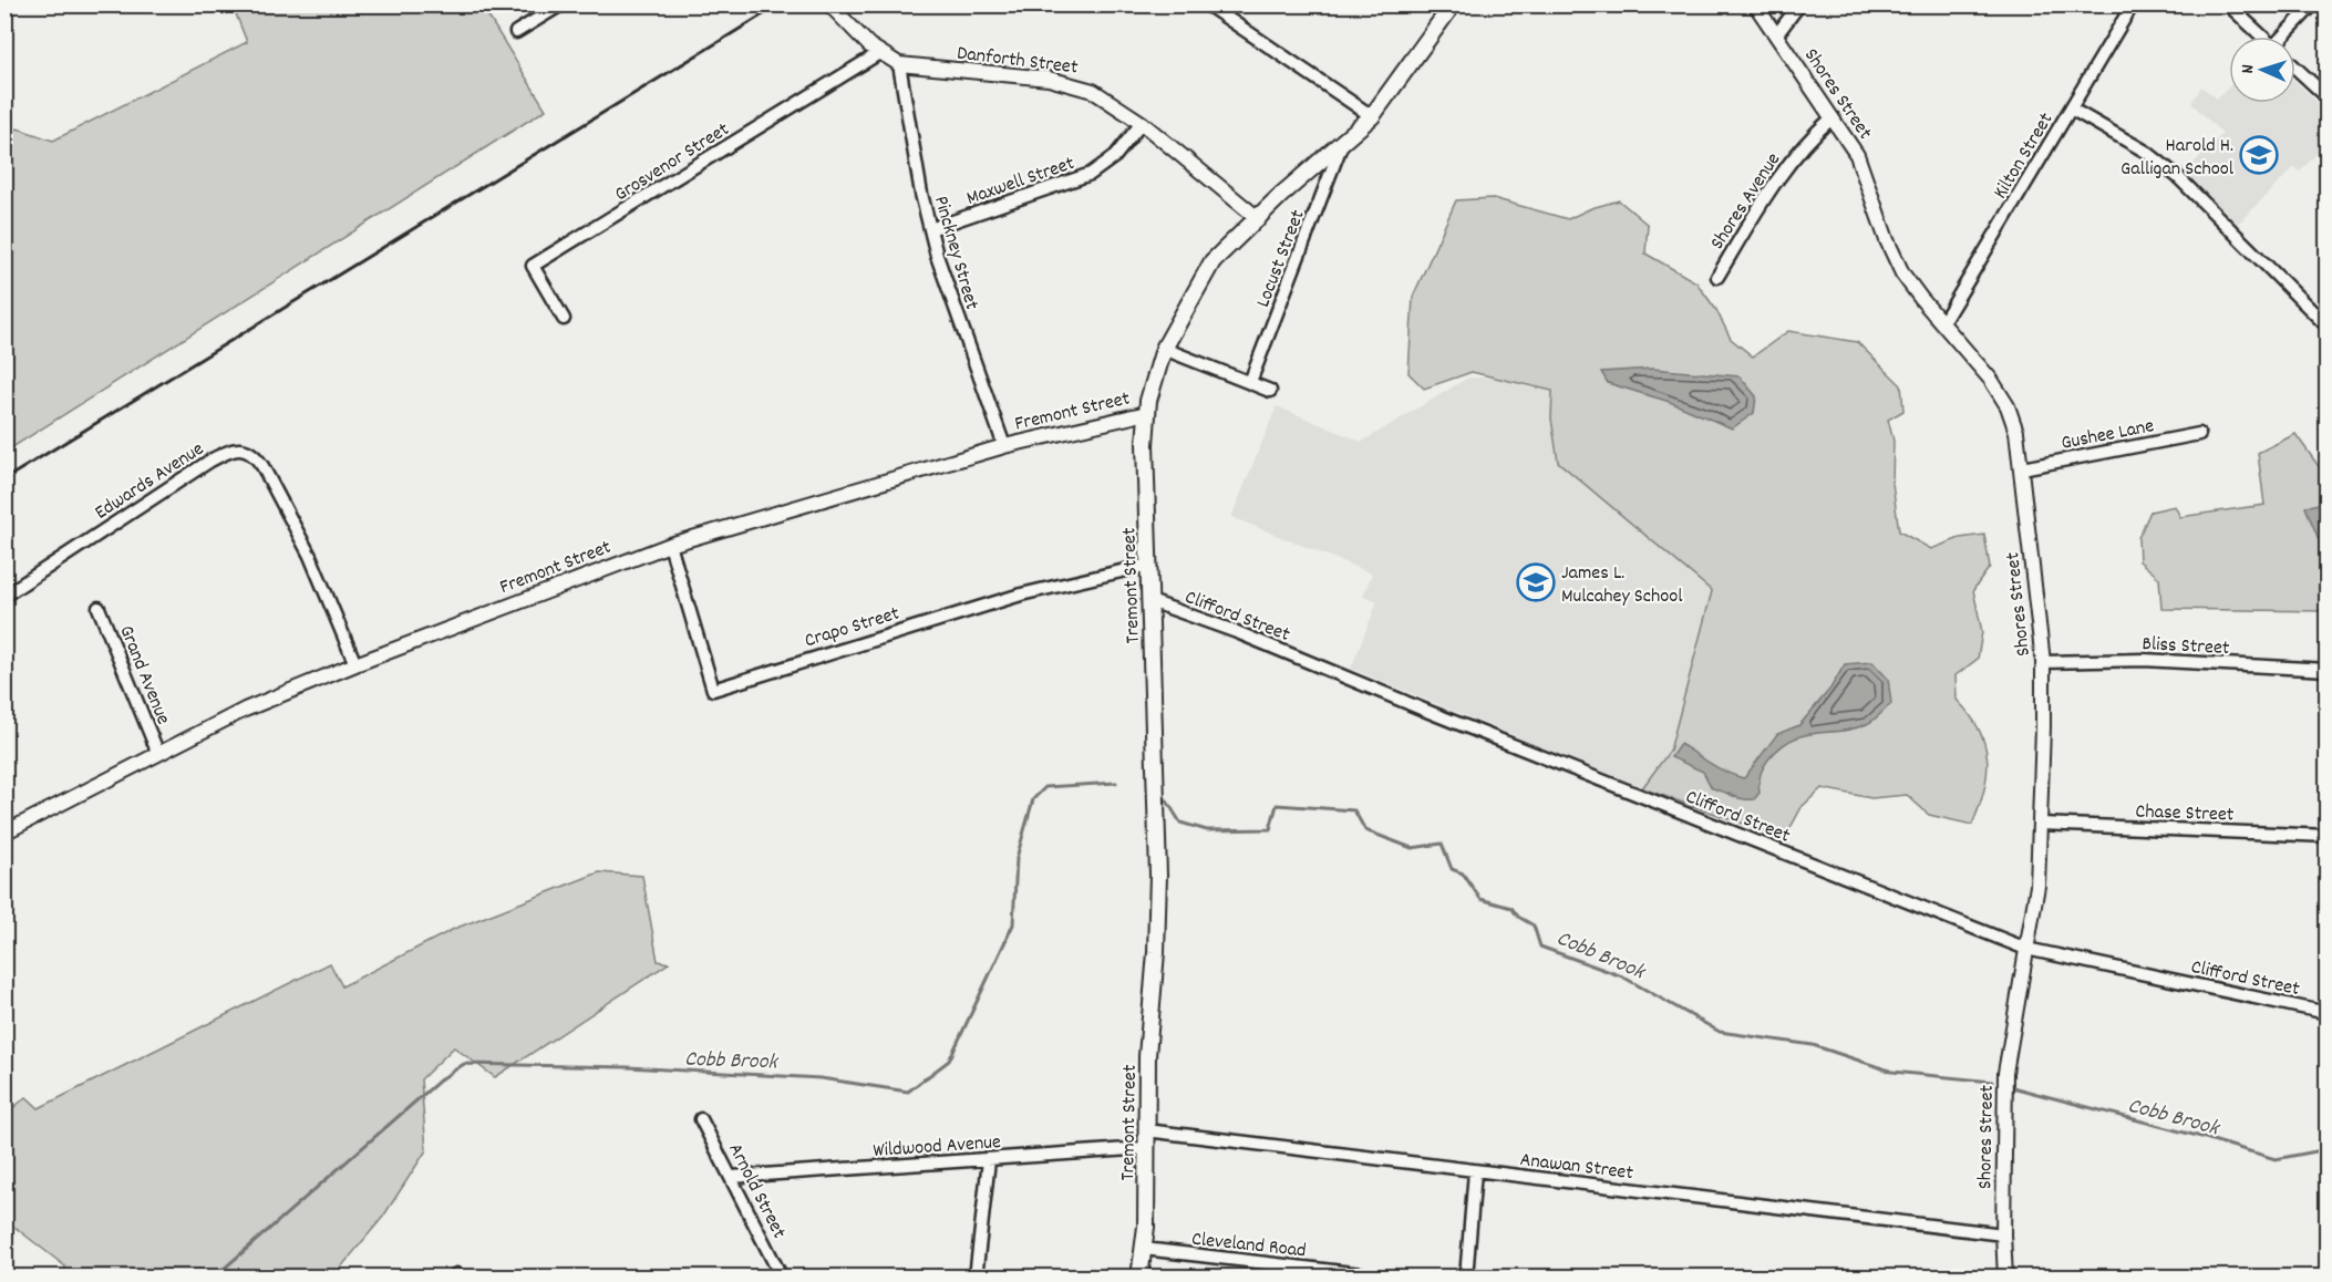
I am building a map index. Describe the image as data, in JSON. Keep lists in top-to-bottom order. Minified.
{"streets":{"main road":["Tremont Street"],"street":["Danforth Street","Shores Street","Kilton Street","Grosvenor Street","Maxwell Street","Shores Avenue","Pinckney Street","Locust Street","Fremont Street","Gushee Lane","Edwards Avenue","Clifford Street","Crapo Street","Bliss Street","Grand Avenue","Chase Street","Wildwood Avenue","Anawan Street","Arnold Street","Cleveland Road"]},"crossings":[["Danforth Street","Grosvenor Street"],["Danforth Street","Maxwell Street"],["Danforth Street","Pinckney Street"],["Danforth Street","Tremont Street"],["Shores Street","Kilton Street"],["Shores Street","Shores Avenue"],["Shores Street","Gushee Lane"],["Shores Street","Clifford Street"],["Shores Street","Bliss Street"],["Shores Street","Chase Street"],["Shores Street","Anawan Street"],["Maxwell Street","Pinckney Street"],["Pinckney Street","Fremont Street"],["Locust Street","Tremont Street"],["Fremont Street","Edwards Avenue"],["Fremont Street","Tremont Street"],["Fremont Street","Crapo Street"],["Fremont Street","Grand Avenue"],["Tremont Street","Clifford Street"],["Tremont Street","Crapo Street"],["Tremont Street","Wildwood Avenue"],["Tremont Street","Anawan Street"],["Tremont Street","Cleveland Road"],["Wildwood Avenue","Arnold Street"]],"water":["Cobb Brook"],"places":{"school or university":["Harold H. Galligan School","James L. Mulcahey School"]},"north":"left"}
